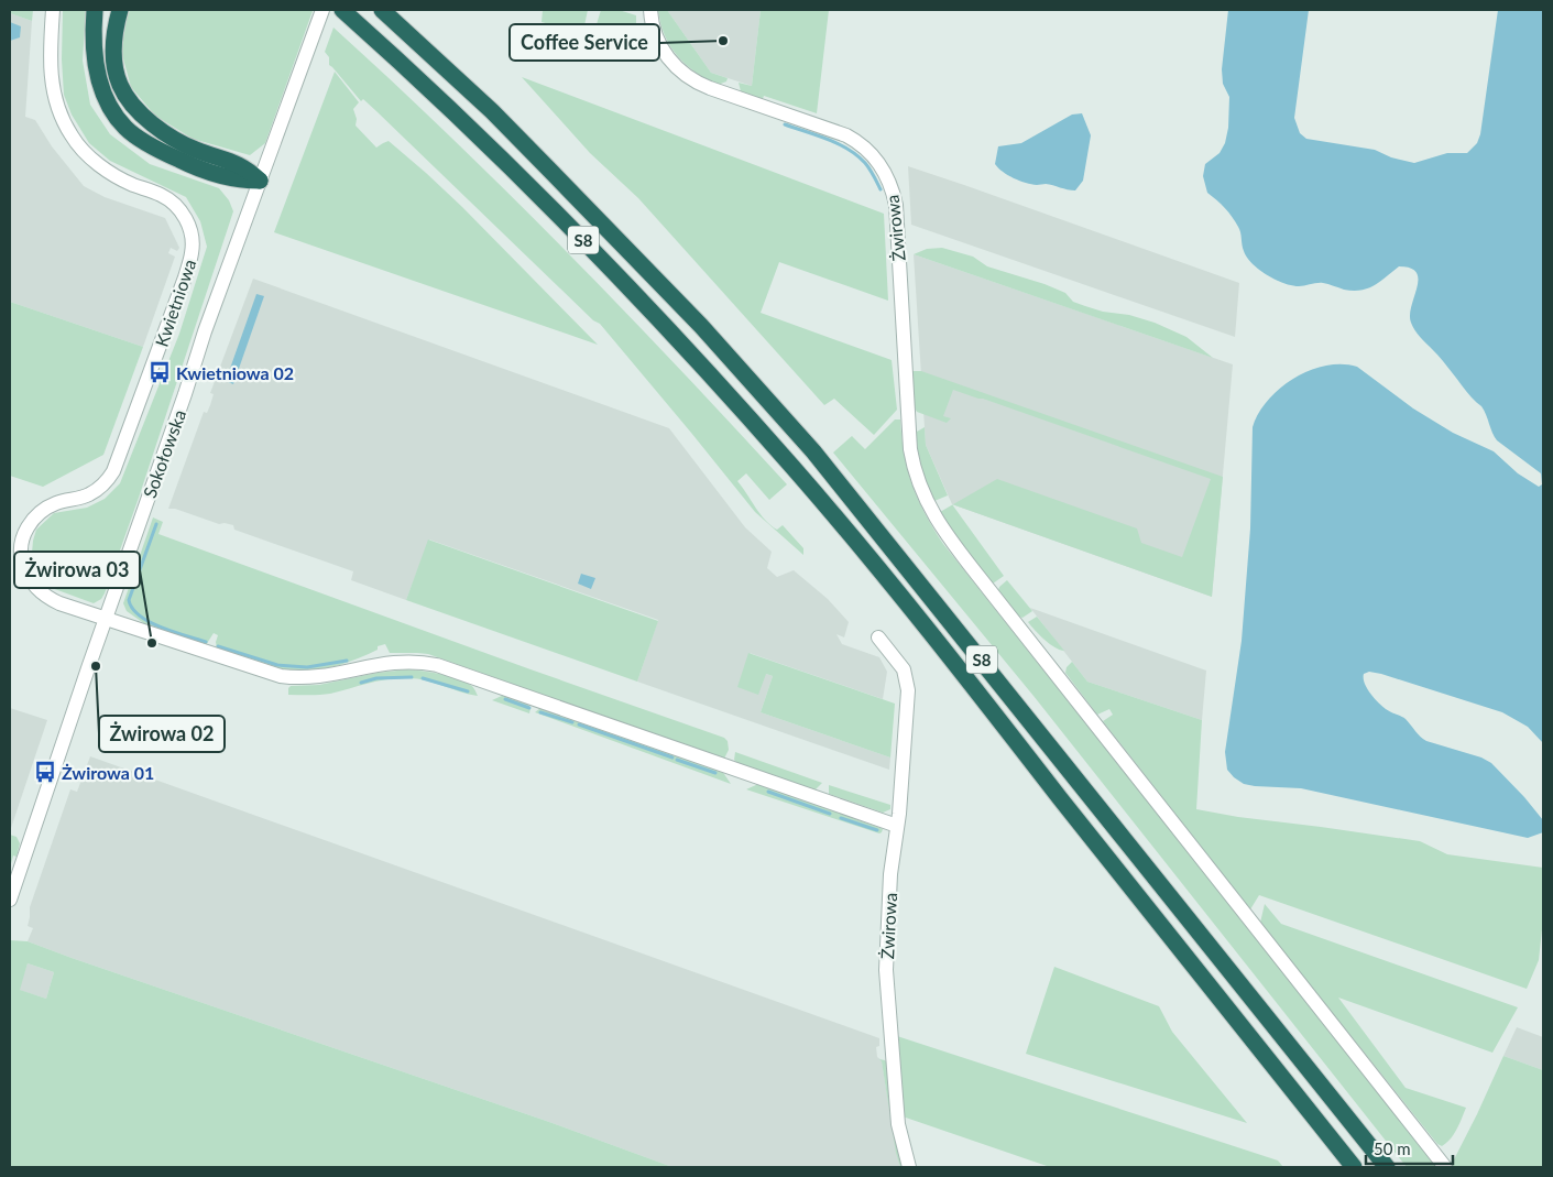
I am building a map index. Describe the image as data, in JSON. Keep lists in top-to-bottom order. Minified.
{"streets":{"highway":["S8"],"street":["Żwirowa","Kwietniowa","Sokołowska"]},"crossings":[["Żwirowa","Kwietniowa"],["Kwietniowa","Sokołowska"]],"places":{"other":["Coffee Service","Żwirowa 03","Żwirowa 02"],"bus stop":["Kwietniowa 02","Żwirowa 01"]},"scale_bar":"50 m"}
